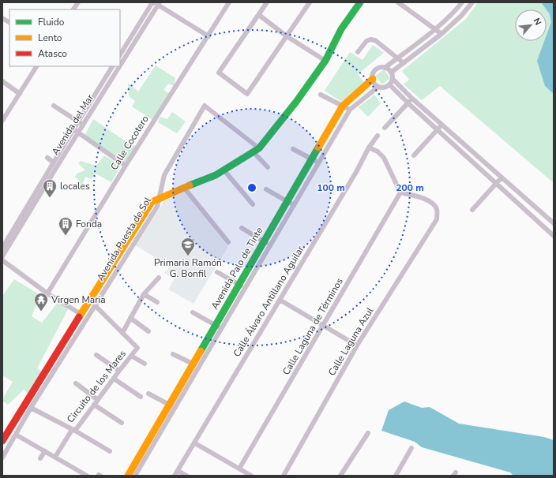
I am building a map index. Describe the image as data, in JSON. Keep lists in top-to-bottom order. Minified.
{"streets":{"street":["Avenida del Mar","Calle Cocotero","Avenida Puesta de Sol","Avenida Palo de Tinte","Calle Álvaro Antillano Aguilar","Calle Laguna de Términos","Calle Laguna Azul","Circuito de los Mares"]},"crossings":[["Avenida Puesta de Sol","Circuito de los Mares"],["Calle Laguna de Términos","Calle Laguna Azul"]],"places":{"building":["locales","Fonda"],"school or university":["Primaria Ramón G. Bonfil"],"temple":["Virgen Maria"]},"legend":["Fluido","Lento","Atasco"],"north":"top right","rings":["100 m","200 m"]}
